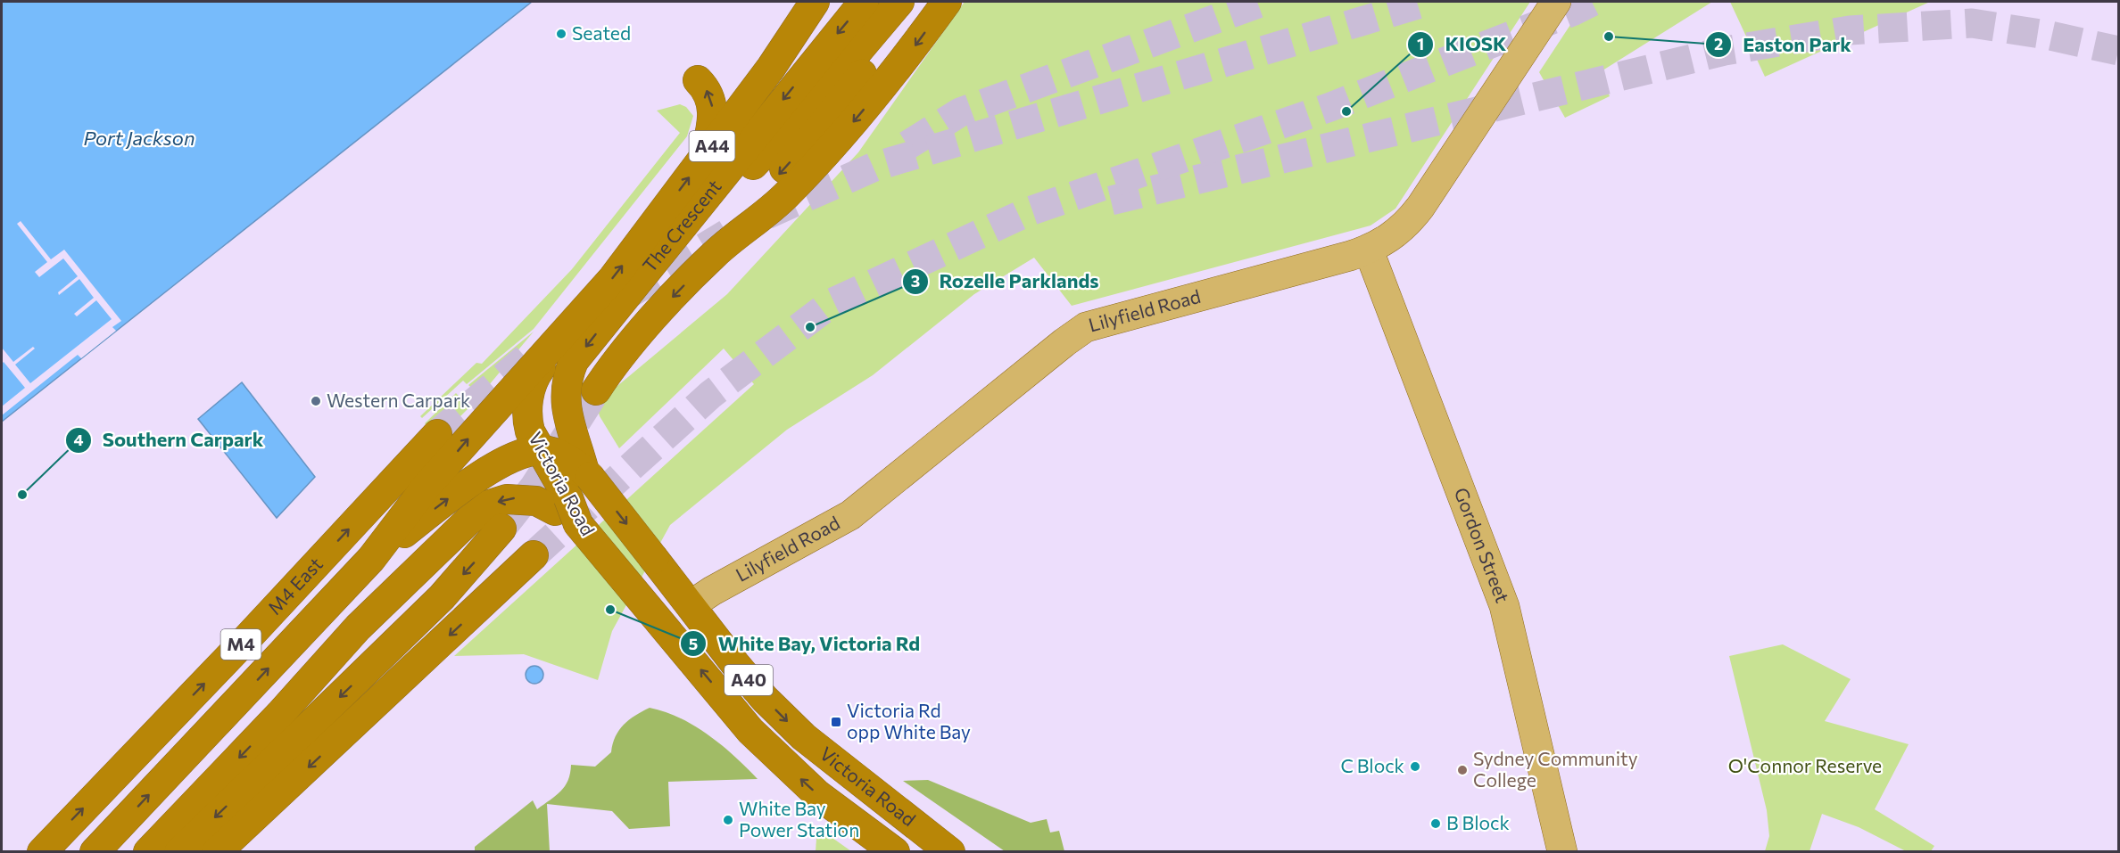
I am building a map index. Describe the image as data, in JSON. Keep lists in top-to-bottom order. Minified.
{"streets":{"highway":["A44","The Crescent","Victoria Road","M4 East","M4","A40"],"main road":["Lilyfield Road","Gordon Street"]},"crossings":[["The Crescent","Victoria Road"],["Lilyfield Road","Victoria Road"],["Lilyfield Road","Gordon Street"]],"water":["Port Jackson"],"parks":["O'Connor Reserve"],"places":{"other":["Seated","Easton Park","KIOSK","Rozelle Parklands","Western Carpark","Southern Carpark","White Bay, Victoria Rd","C Block","Sydney Community College","White Bay Power Station","B Block"],"transit":["Victoria Rd opp White Bay"]}}
